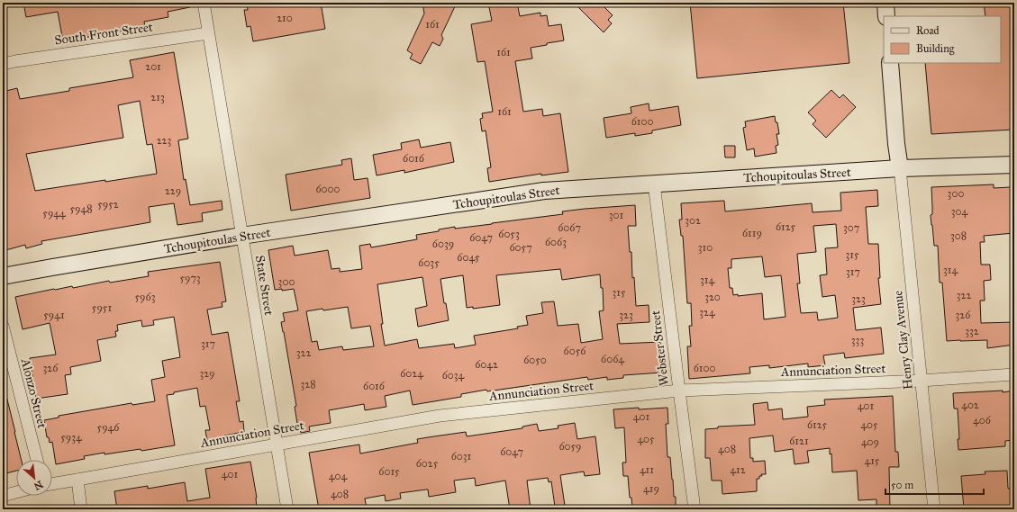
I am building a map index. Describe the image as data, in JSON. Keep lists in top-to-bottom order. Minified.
{"streets":{"street":["South Front Street","Tchoupitoulas Street","State Street","Henry Clay Avenue","Webster Street","Annunciation Street","Alonzo Street"]},"crossings":[["South Front Street","State Street"],["Tchoupitoulas Street","State Street"],["Tchoupitoulas Street","Henry Clay Avenue"],["Tchoupitoulas Street","Webster Street"],["State Street","Annunciation Street"],["Henry Clay Avenue","Annunciation Street"],["Webster Street","Annunciation Street"]],"house_numbers":["210","161","161","201","213","161","6100","223","6016","6000","229","300","5952","5948","304","5944","301","302","6125","6067","307","6119","6053","308","6047","6063","6039","6057","310","315","6045","6035","314","317","5973","314","300","315","322","5963","320","323","5951","324","5941","323","326","332","333","317","6056","322","6064","6050","6042","326","6100","329","6024","6034","328","6016","402","401","401","406","6125","405","5946","5934","405","6121","409","6059","408","6047","6031","415","6025","411","412","6015","401","404","419","408"],"legend":["Road","Building"],"scale_bar":"50 m","north":"bottom right"}
